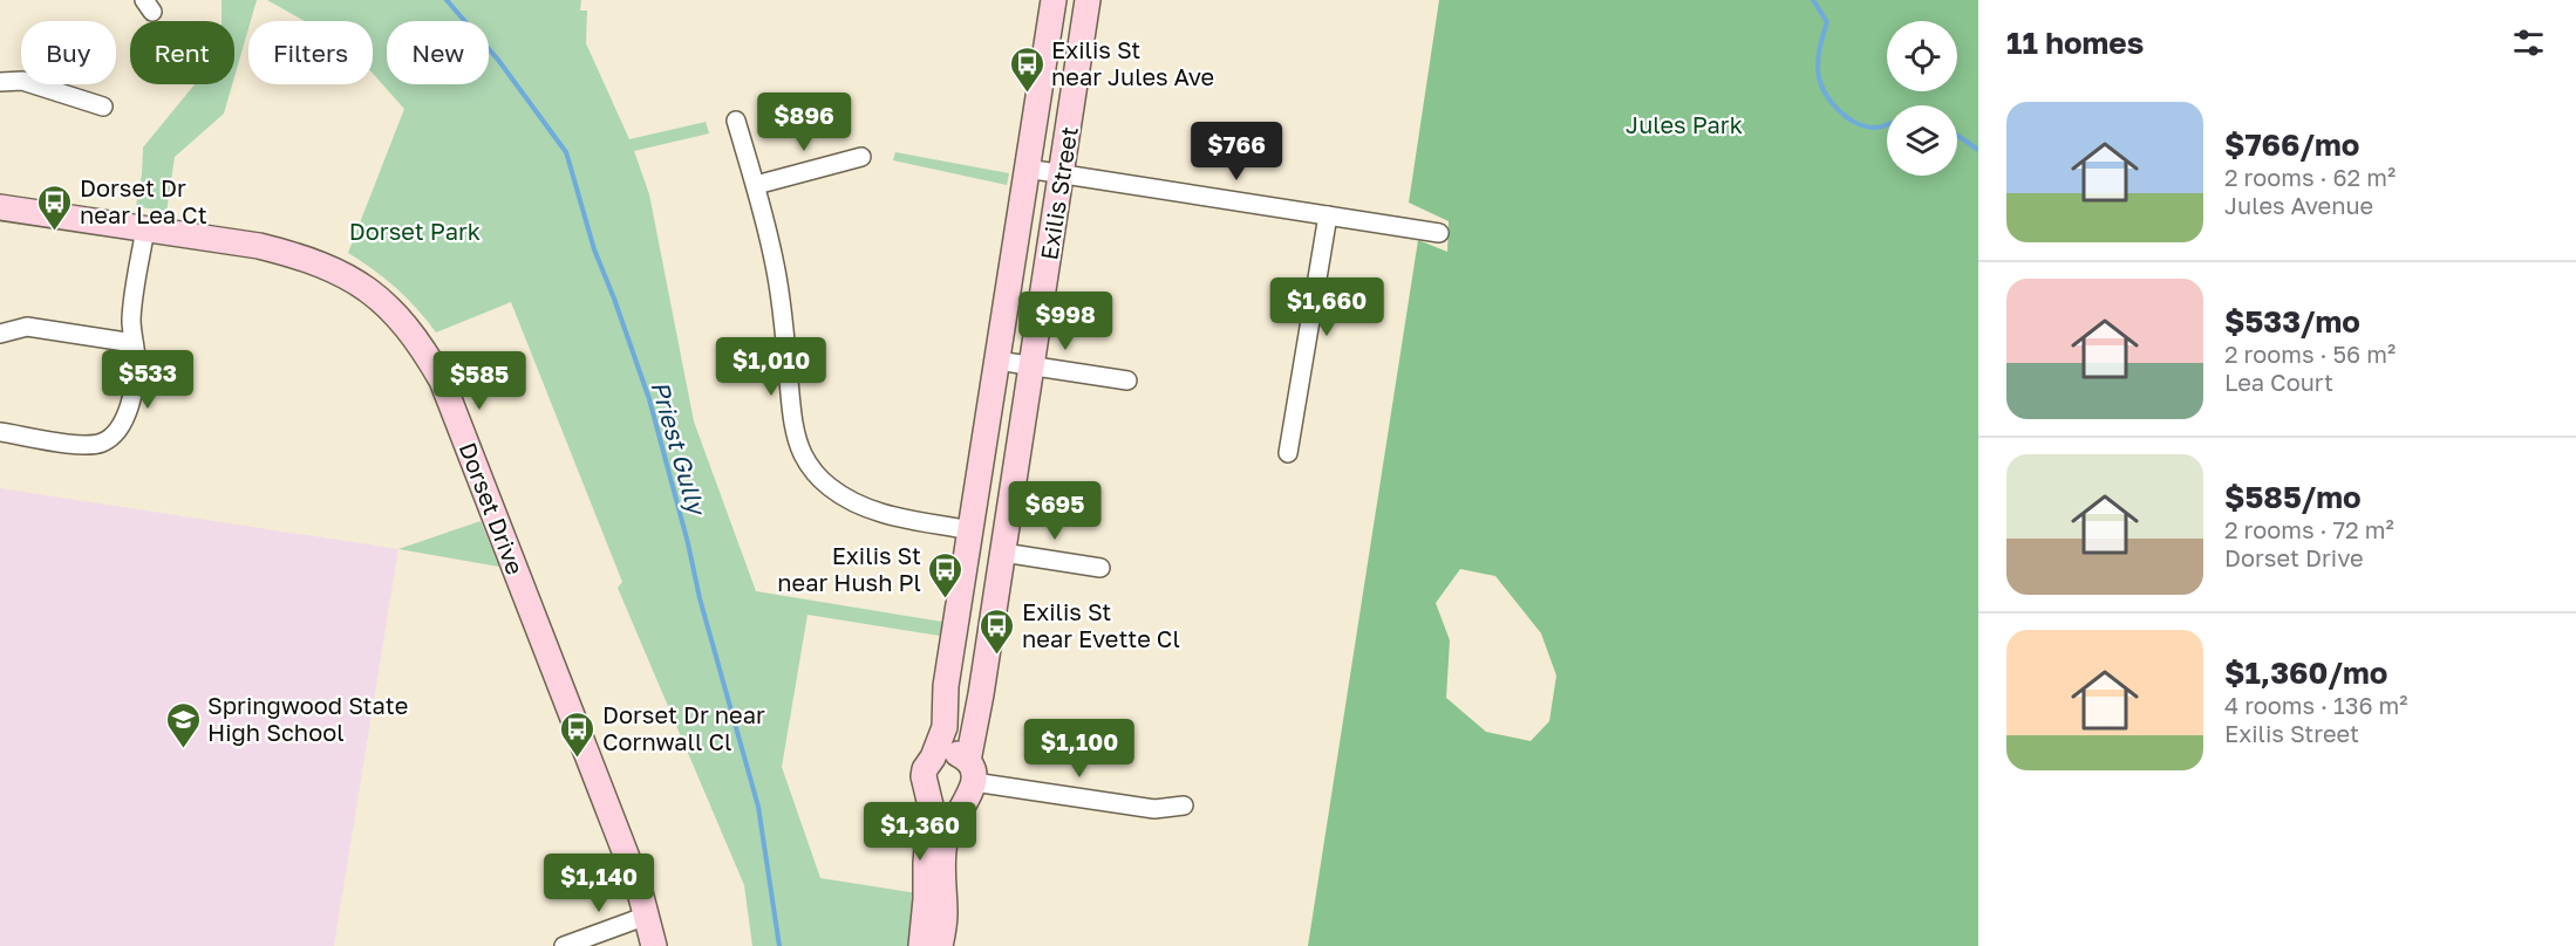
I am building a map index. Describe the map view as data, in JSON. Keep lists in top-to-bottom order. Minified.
{"streets":{"street":["Exilis Street","Dorset Drive"]},"water":["Priest Gully"],"parks":["Jules Park","Dorset Park"],"places":{"bus stop":["Exilis St near Jules Ave","Dorset Dr near Lea Ct","Exilis St near Hush Pl","Exilis St near Evette Cl","Dorset Dr near Cornwall Cl"],"school or university":["Springwood State High School"]},"page":{"heading":"11 homes","chip":["Buy","Rent","Filters","New"],"list":[{"name":"$766/mo","note":"2 rooms · 62 m² · Jules Avenue"},{"name":"$533/mo","note":"2 rooms · 56 m² · Lea Court"},{"name":"$585/mo","note":"2 rooms · 72 m² · Dorset Drive"},{"name":"$1,360/mo","note":"4 rooms · 136 m² · Exilis Street"}],"price":["$896","$766","$1,660","$998","$1,010","$533","$585","$695","$1,100","$1,360","$1,140"]}}
